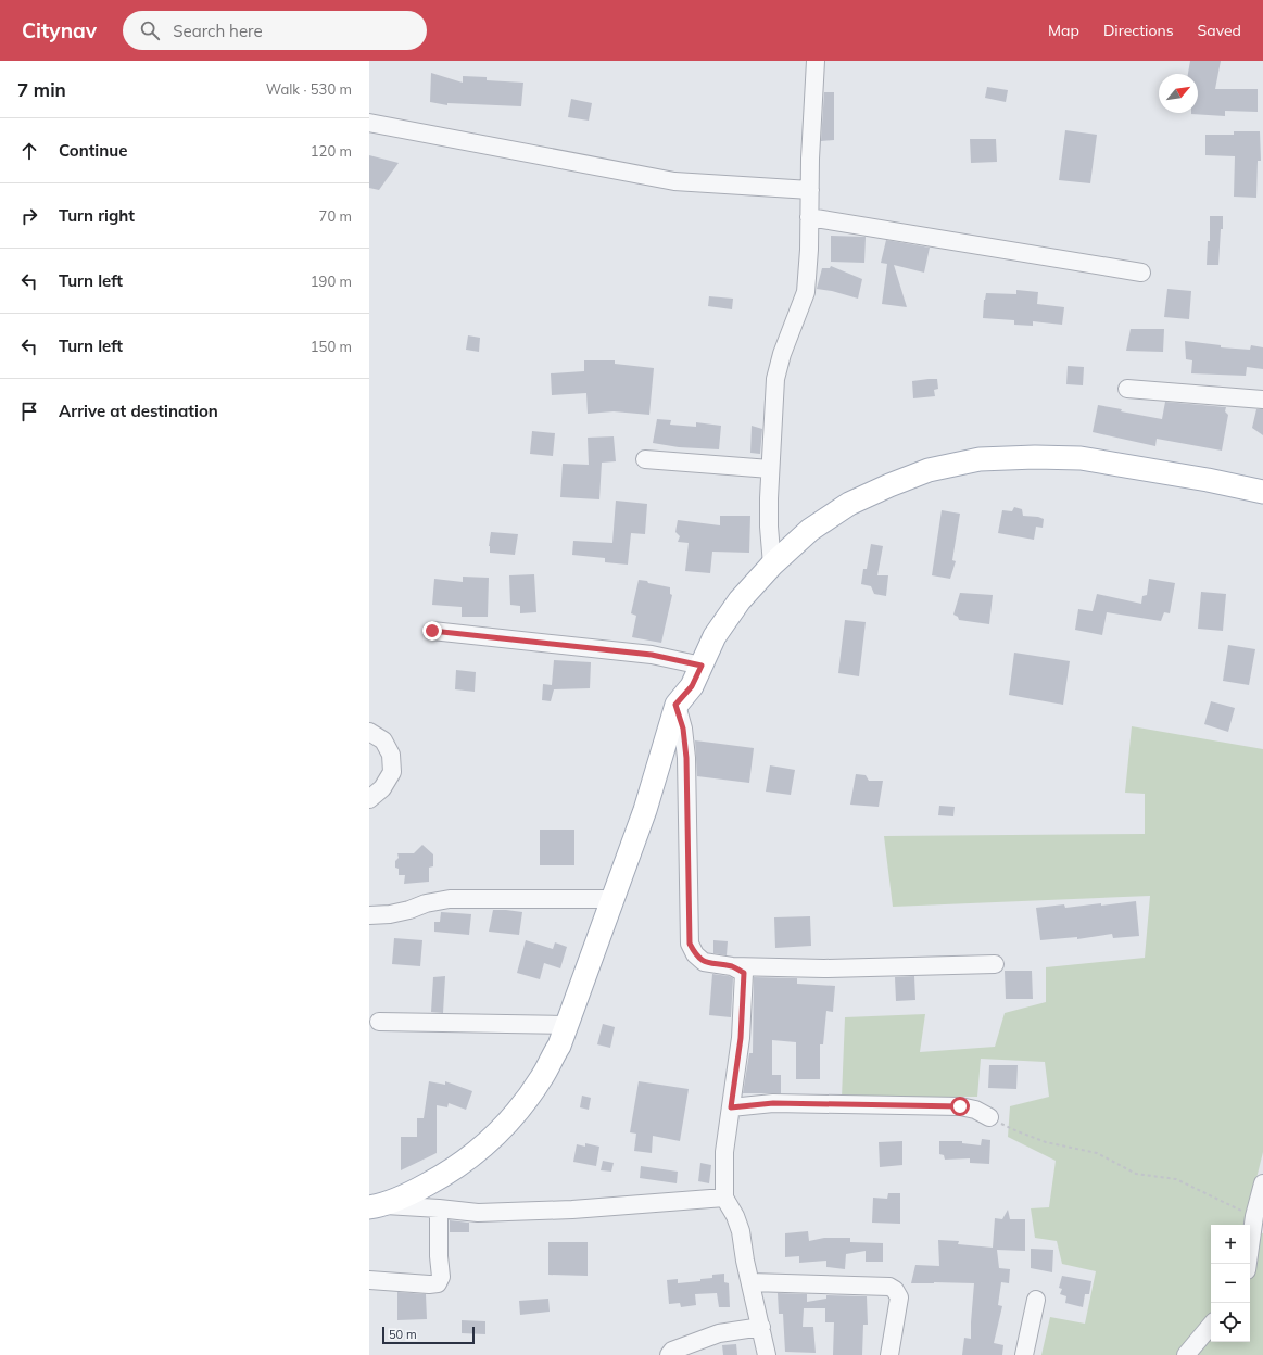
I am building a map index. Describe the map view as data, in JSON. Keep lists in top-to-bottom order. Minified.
{"scale_bar":"50 m","north":"top right","page":{"header":"Citynav","search":"Search here","nav":["Map","Directions","Saved"],"heading":["7 min","Walk · 530 m"],"list":[["Continue","120 m"],["Turn right","70 m"],["Turn left","190 m"],["Turn left","150 m"],"Arrive at destination"],"map_buttons":["+","−"],"scale":"50 m"}}
